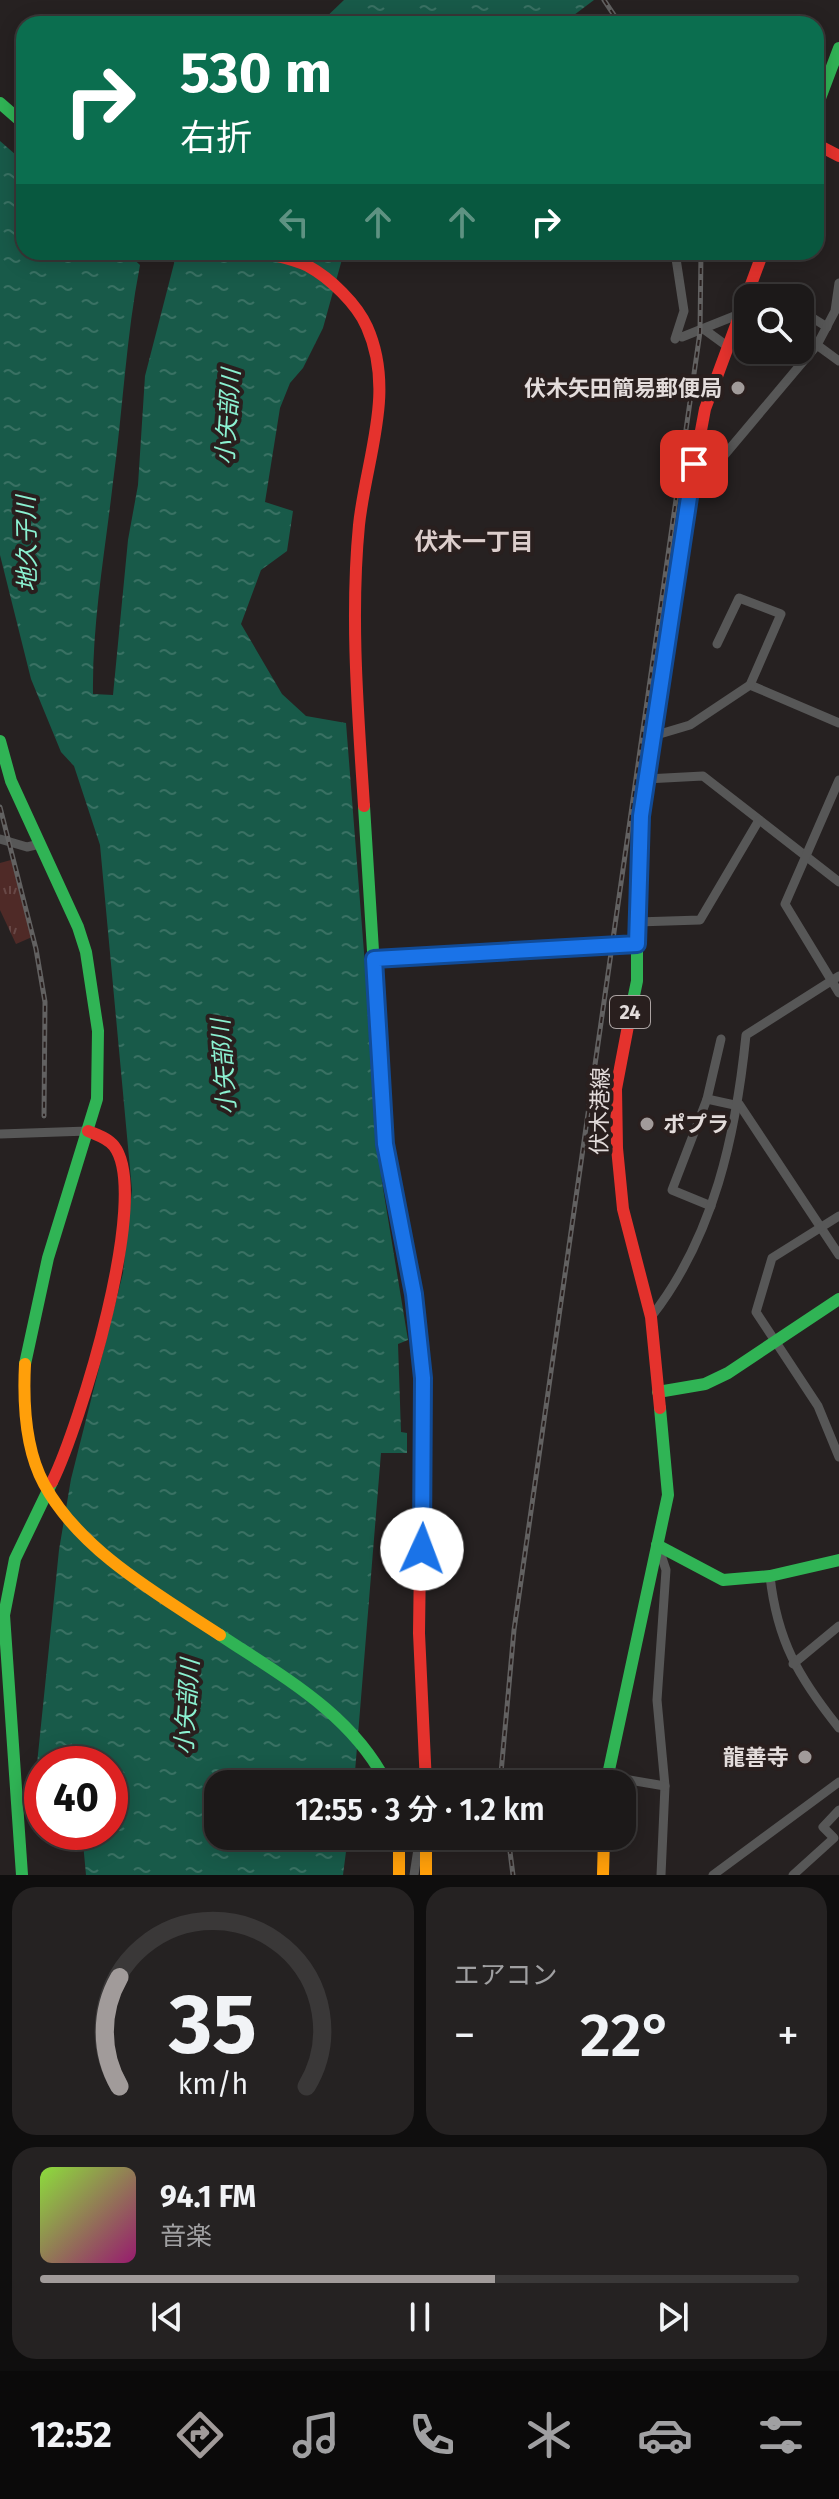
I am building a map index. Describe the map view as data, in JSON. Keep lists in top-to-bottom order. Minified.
{"streets":{"main road":["24","伏木港線"]},"districts":["伏木一丁目"],"water":["小矢部川","地久子川"],"places":["伏木矢田簡易郵便局","ポプラ","龍善寺"],"page":{"turn":["530 m","右折"],"limit":"40","trip":"12:55 · 3 分 · 1.2 km","tile":"エアコン","heat":["−","22°","+"],"song":["94.1 FM","音楽"],"tabs":"12:52","gauge":["35","km/h"]}}
